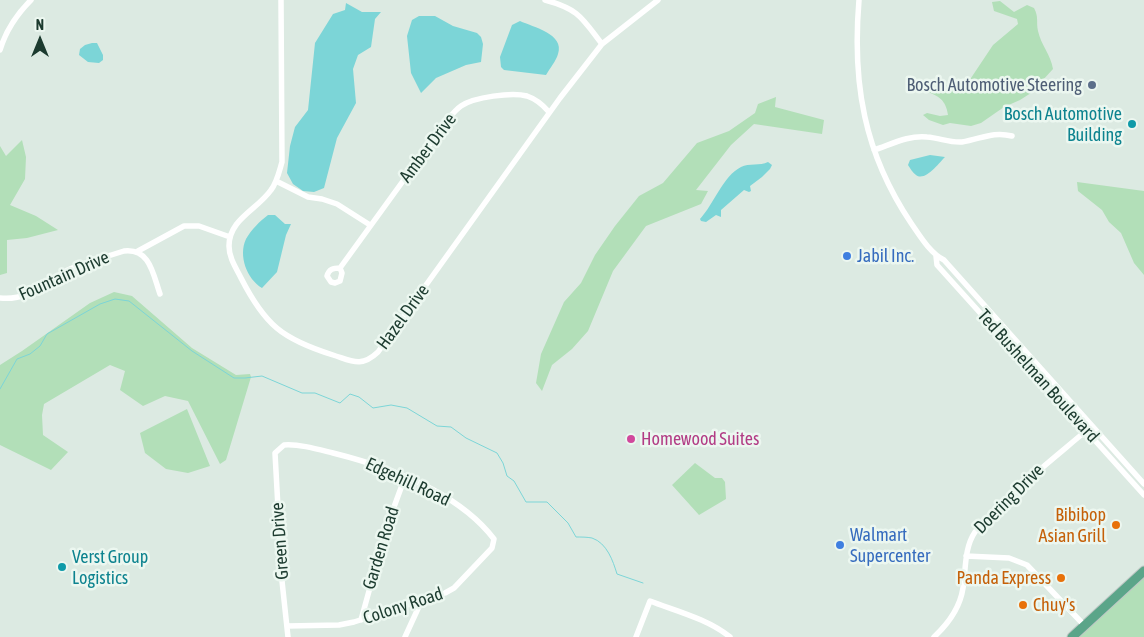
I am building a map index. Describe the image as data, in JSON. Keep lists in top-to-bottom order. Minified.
{"streets":{"street":["Amber Drive","Fountain Drive","Hazel Drive","Ted Bushelman Boulevard","Edgehill Road","Doering Drive","Green Drive","Garden Road","Colony Road"]},"crossings":[["Amber Drive","Hazel Drive"],["Ted Bushelman Boulevard","Doering Drive"],["Edgehill Road","Green Drive"],["Edgehill Road","Garden Road"],["Edgehill Road","Colony Road"],["Green Drive","Colony Road"],["Garden Road","Colony Road"]],"places":["Bosch Automotive Steering","Bosch Automotive Building","Jabil Inc.","Homewood Suites","Bibibop Asian Grill","Walmart Supercenter","Verst Group Logistics","Panda Express","Chuy's"],"north":"top"}
